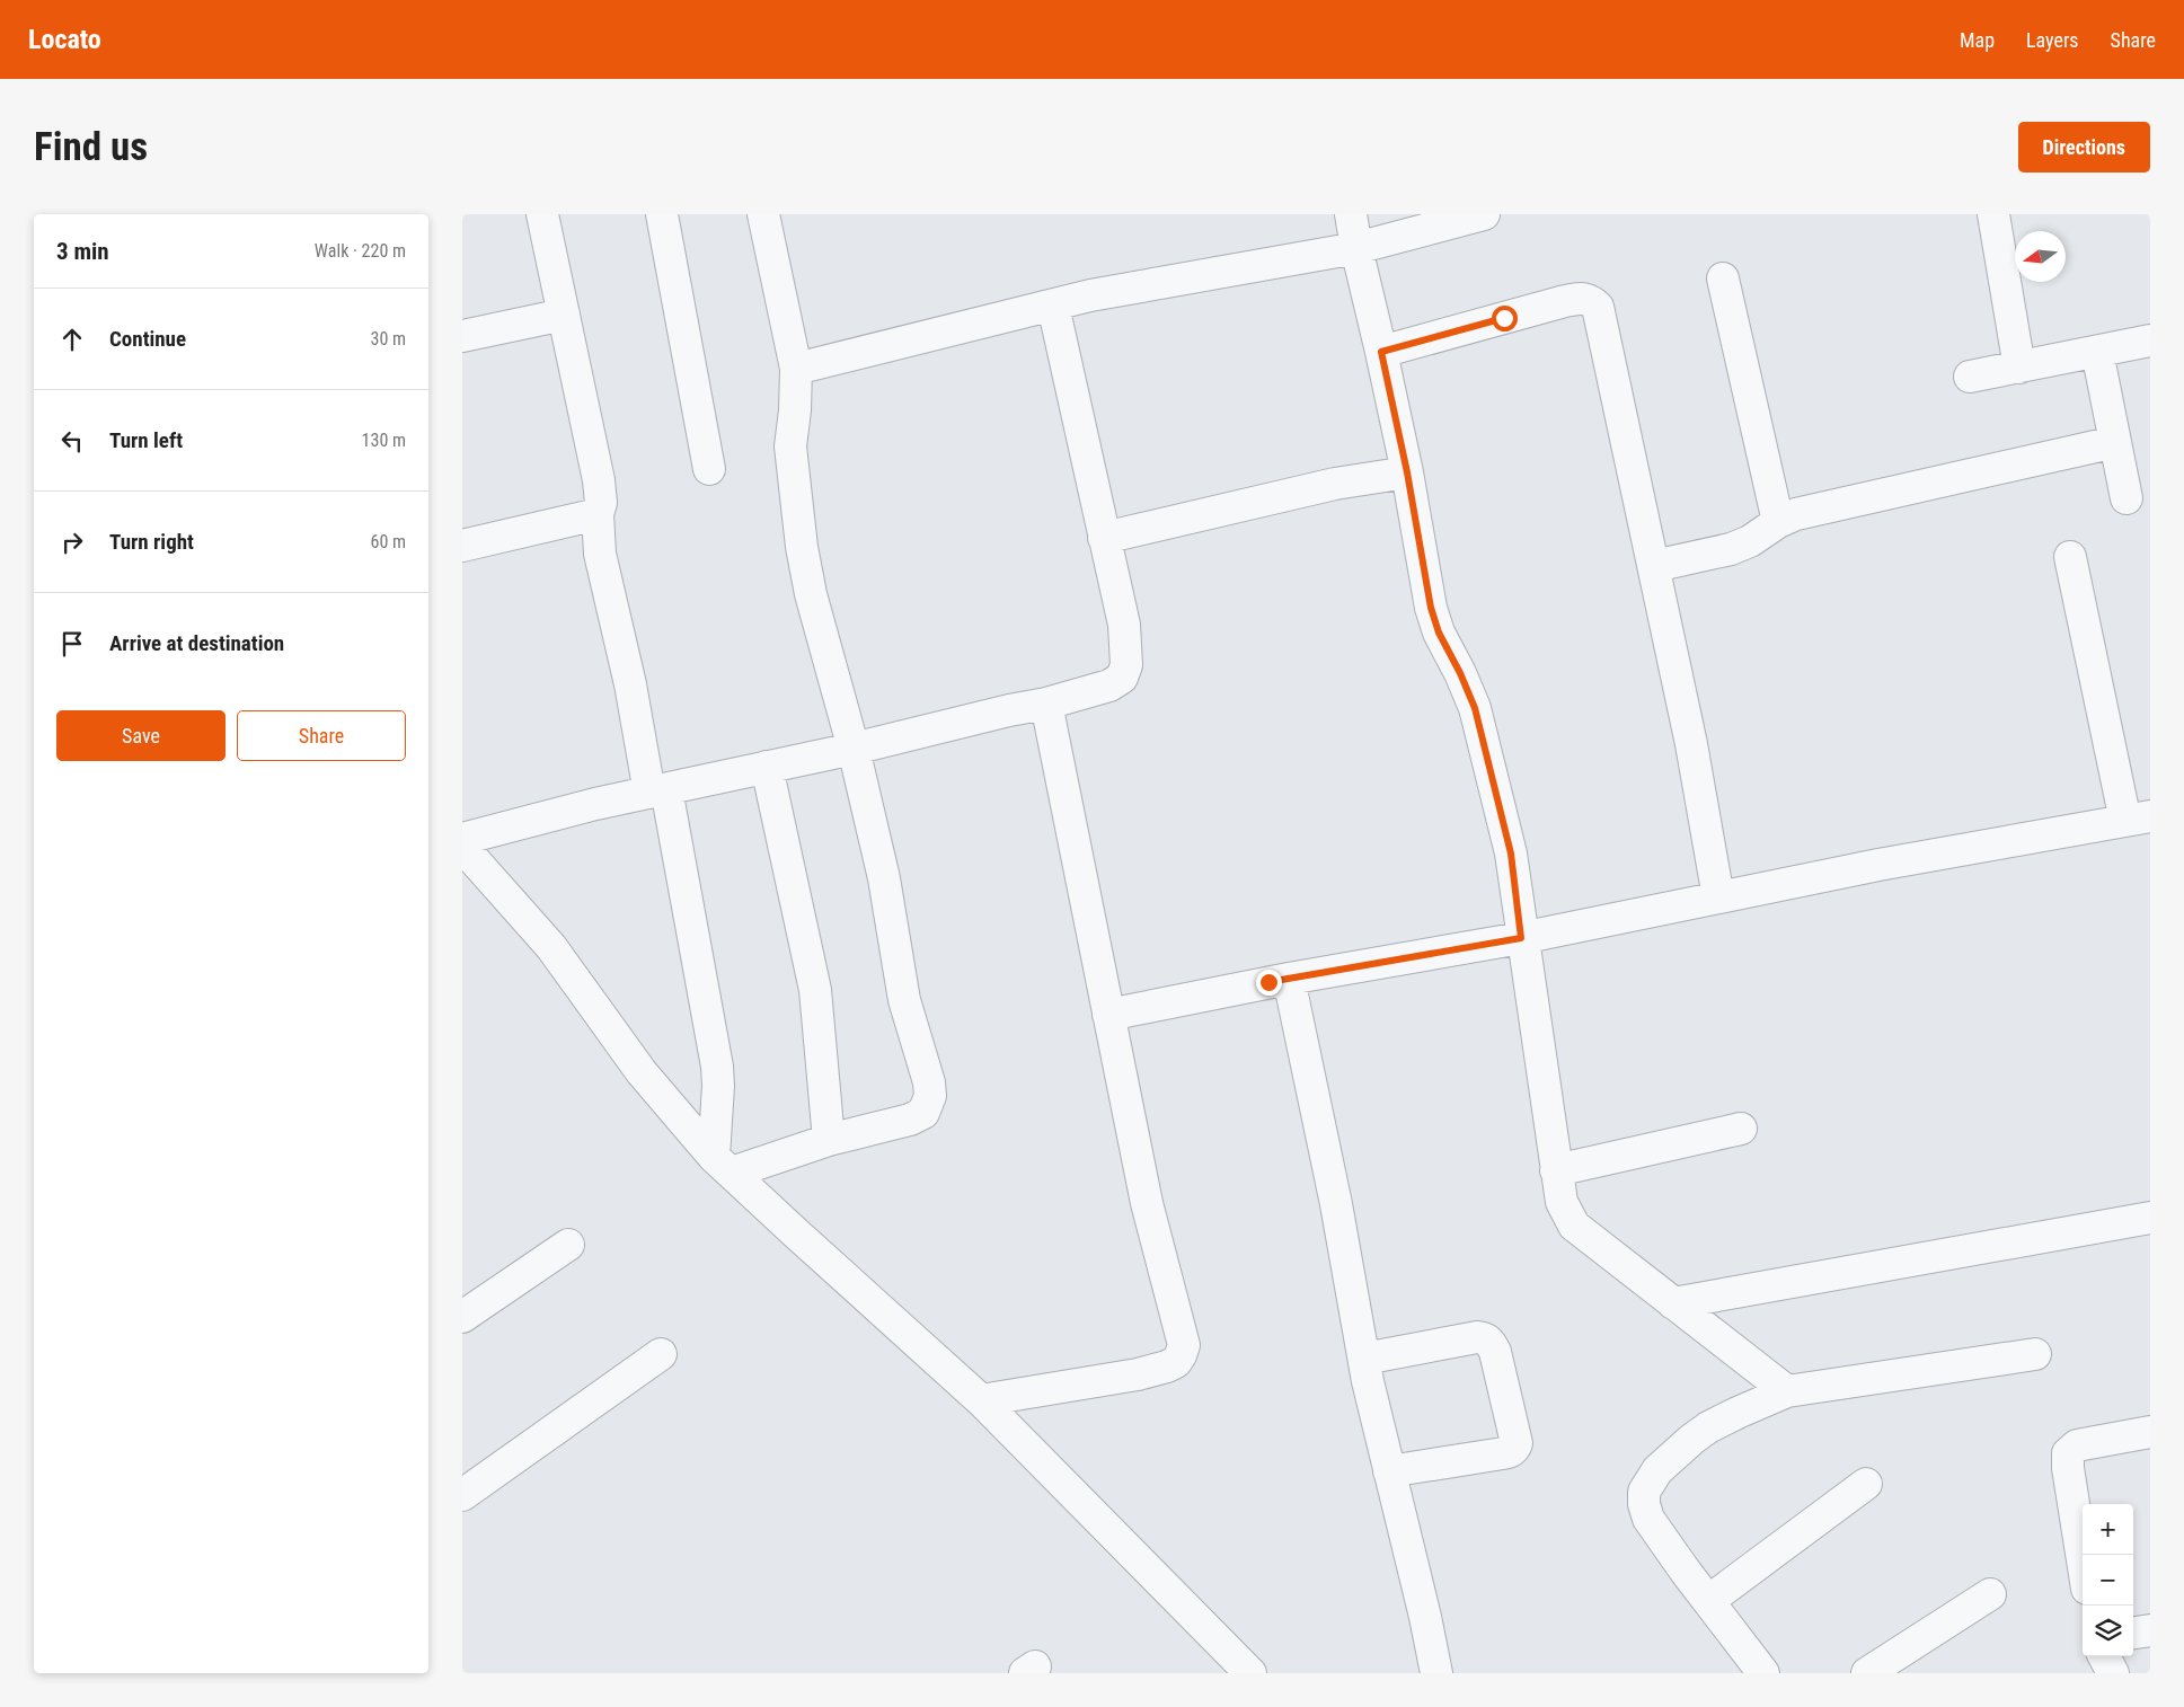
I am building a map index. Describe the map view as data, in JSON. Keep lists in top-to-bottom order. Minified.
{"north":"left","page":{"header":"Locato","nav":["Map","Layers","Share"],"buttons":["Directions",["Save","Share"]],"title":"Find us","heading":["3 min","Walk · 220 m"],"list":[["Continue","30 m"],["Turn left","130 m"],["Turn right","60 m"],"Arrive at destination"],"map_buttons":["+","−"]}}
